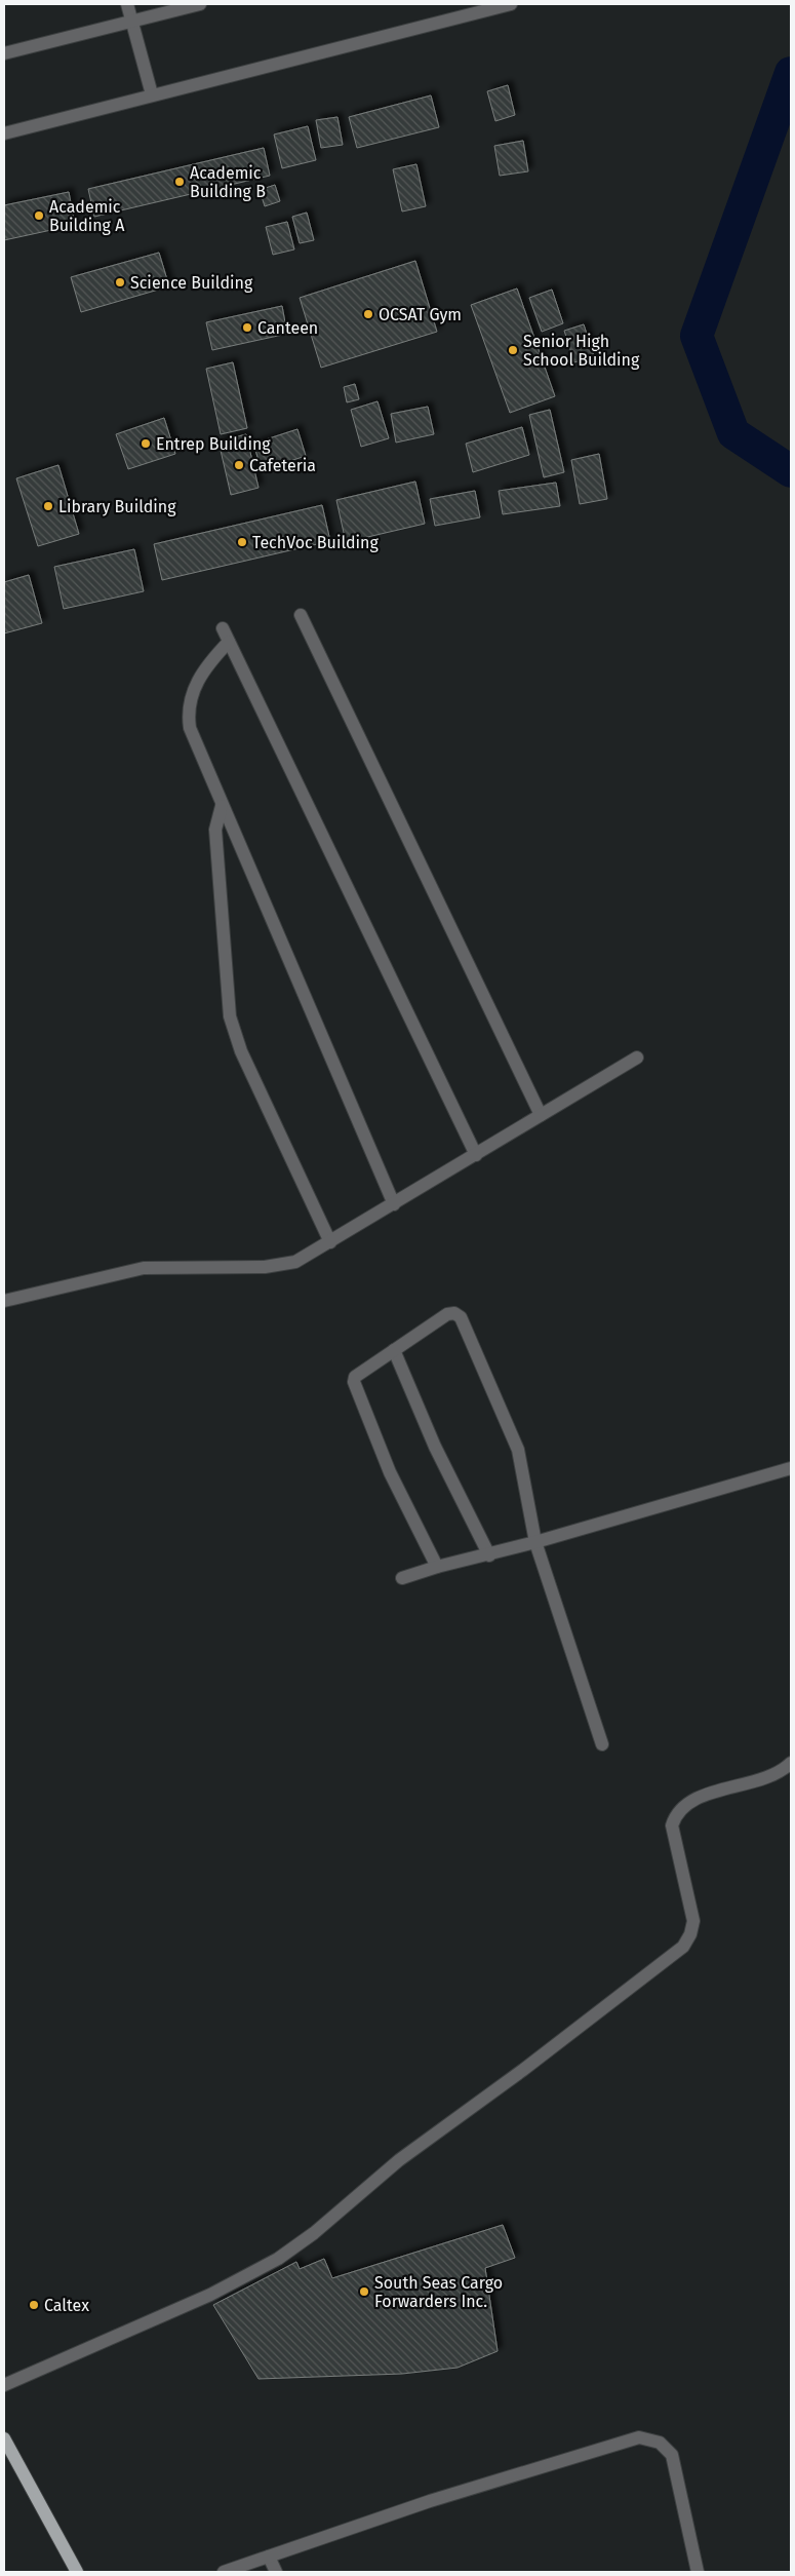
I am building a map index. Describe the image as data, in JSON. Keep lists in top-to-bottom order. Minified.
{"places":["Academic Building B","Academic Building A","Science Building","OCSAT Gym","Canteen","Senior High School Building","Entrep Building","Cafeteria","Library Building","TechVoc Building","South Seas Cargo Forwarders Inc.","Caltex"]}
